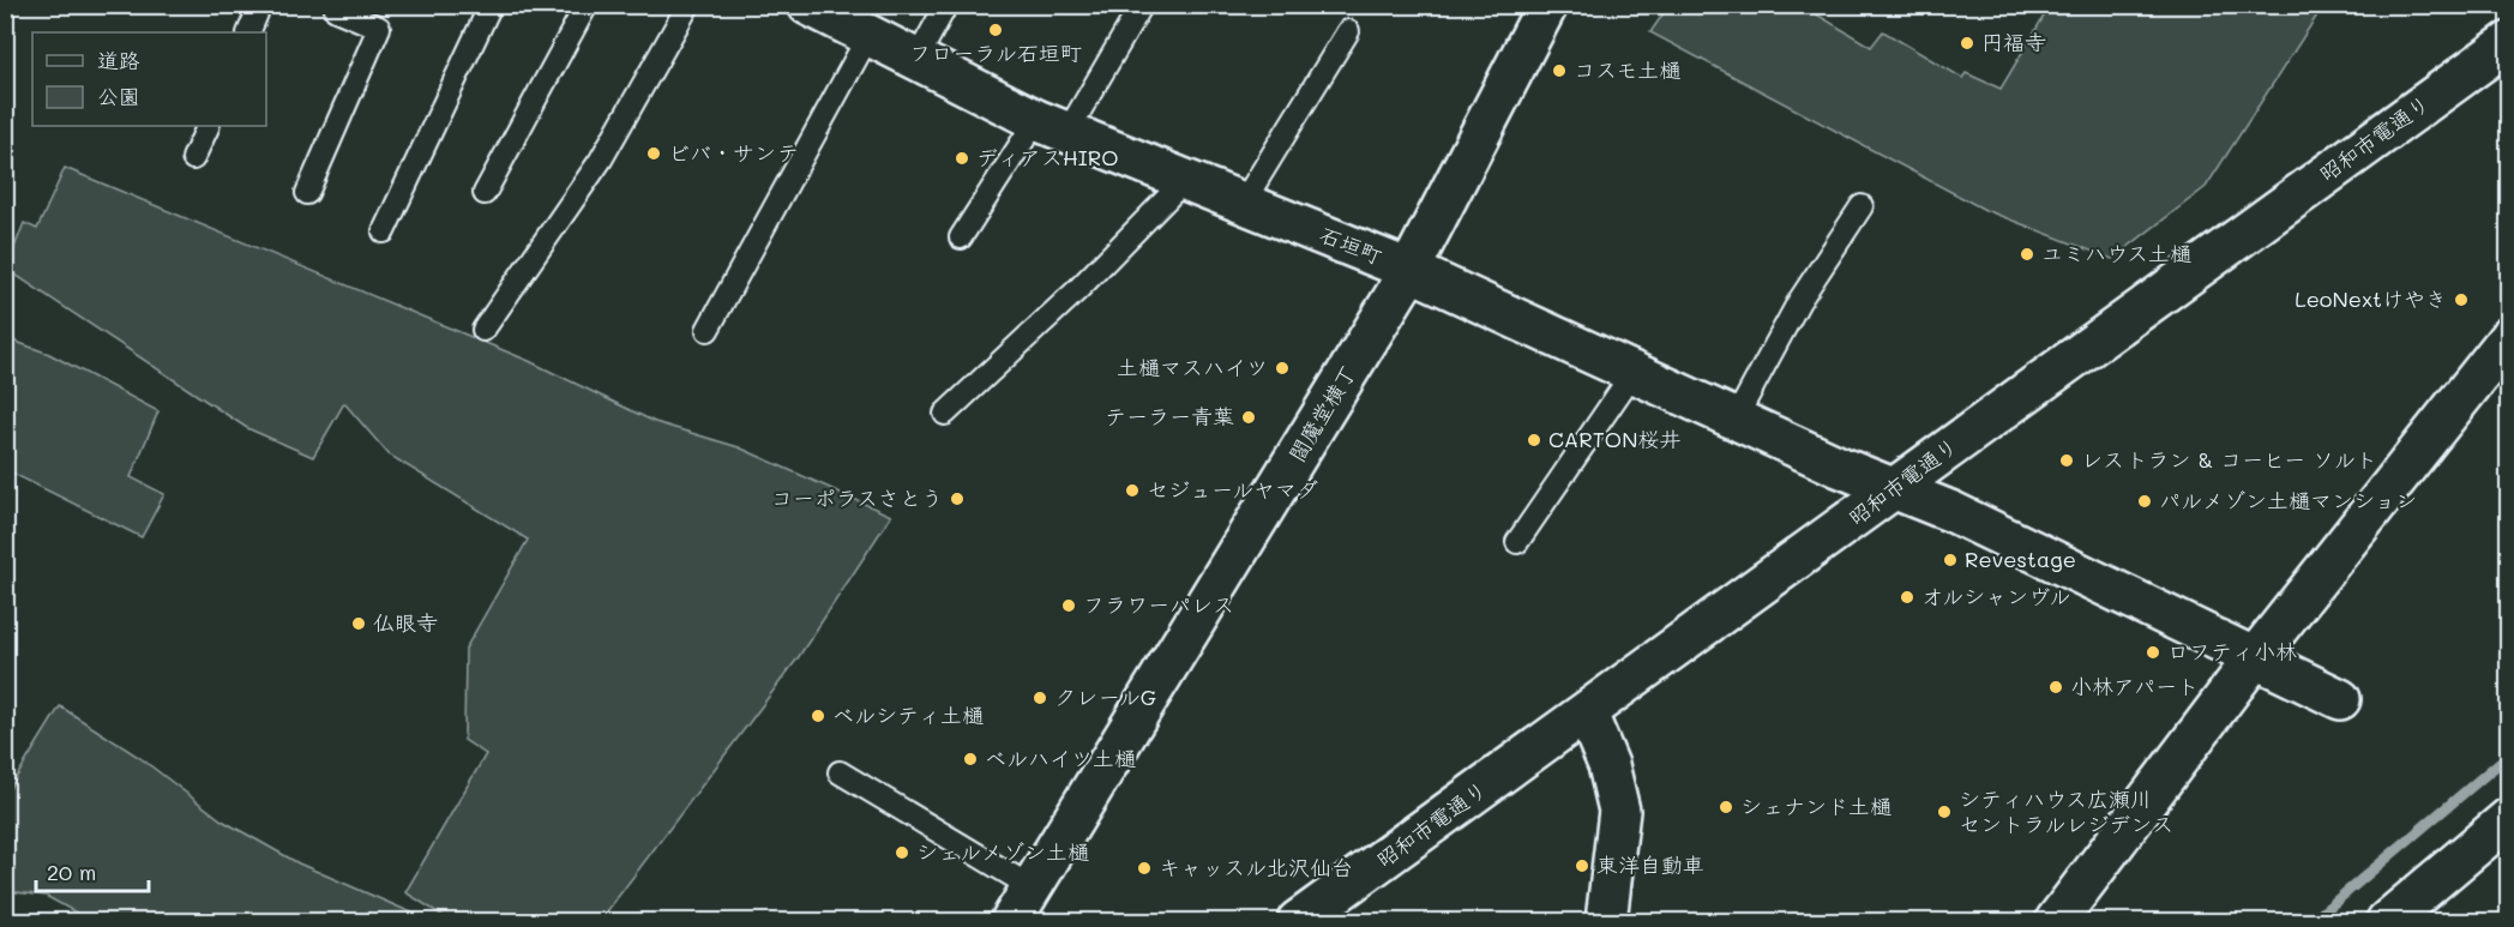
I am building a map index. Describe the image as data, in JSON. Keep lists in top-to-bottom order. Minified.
{"streets":{"street":["昭和市電通り","石垣町","閻魔堂横丁"]},"crossings":[["昭和市電通り","石垣町"],["石垣町","閻魔堂横丁"]],"places":["フローラル石垣町","円福寺","コスモ土樋","ビバ・サンテ","ディアスHIRO","ユミハウス土樋","LeoNextけやき","土樋マスハイツ","テーラー青葉","CARTON桜井","レストラン & コーヒー ソルト","セジュールヤマダ","コーポラスさとう","パルメゾン土樋マンション","Revestage","オルシャンヴル","フラワーパレス","仏眼寺","ロフティ小林","小林アパート","クレールG","ベルシティ土樋","ベルハイツ土樋","シェナンド土樋","シティハウス広瀬川 セントラルレジデンス","シェルメゾン土樋","東洋自動車","キャッスル北沢仙台"],"legend":["道路","公園"],"scale_bar":"20 m"}
